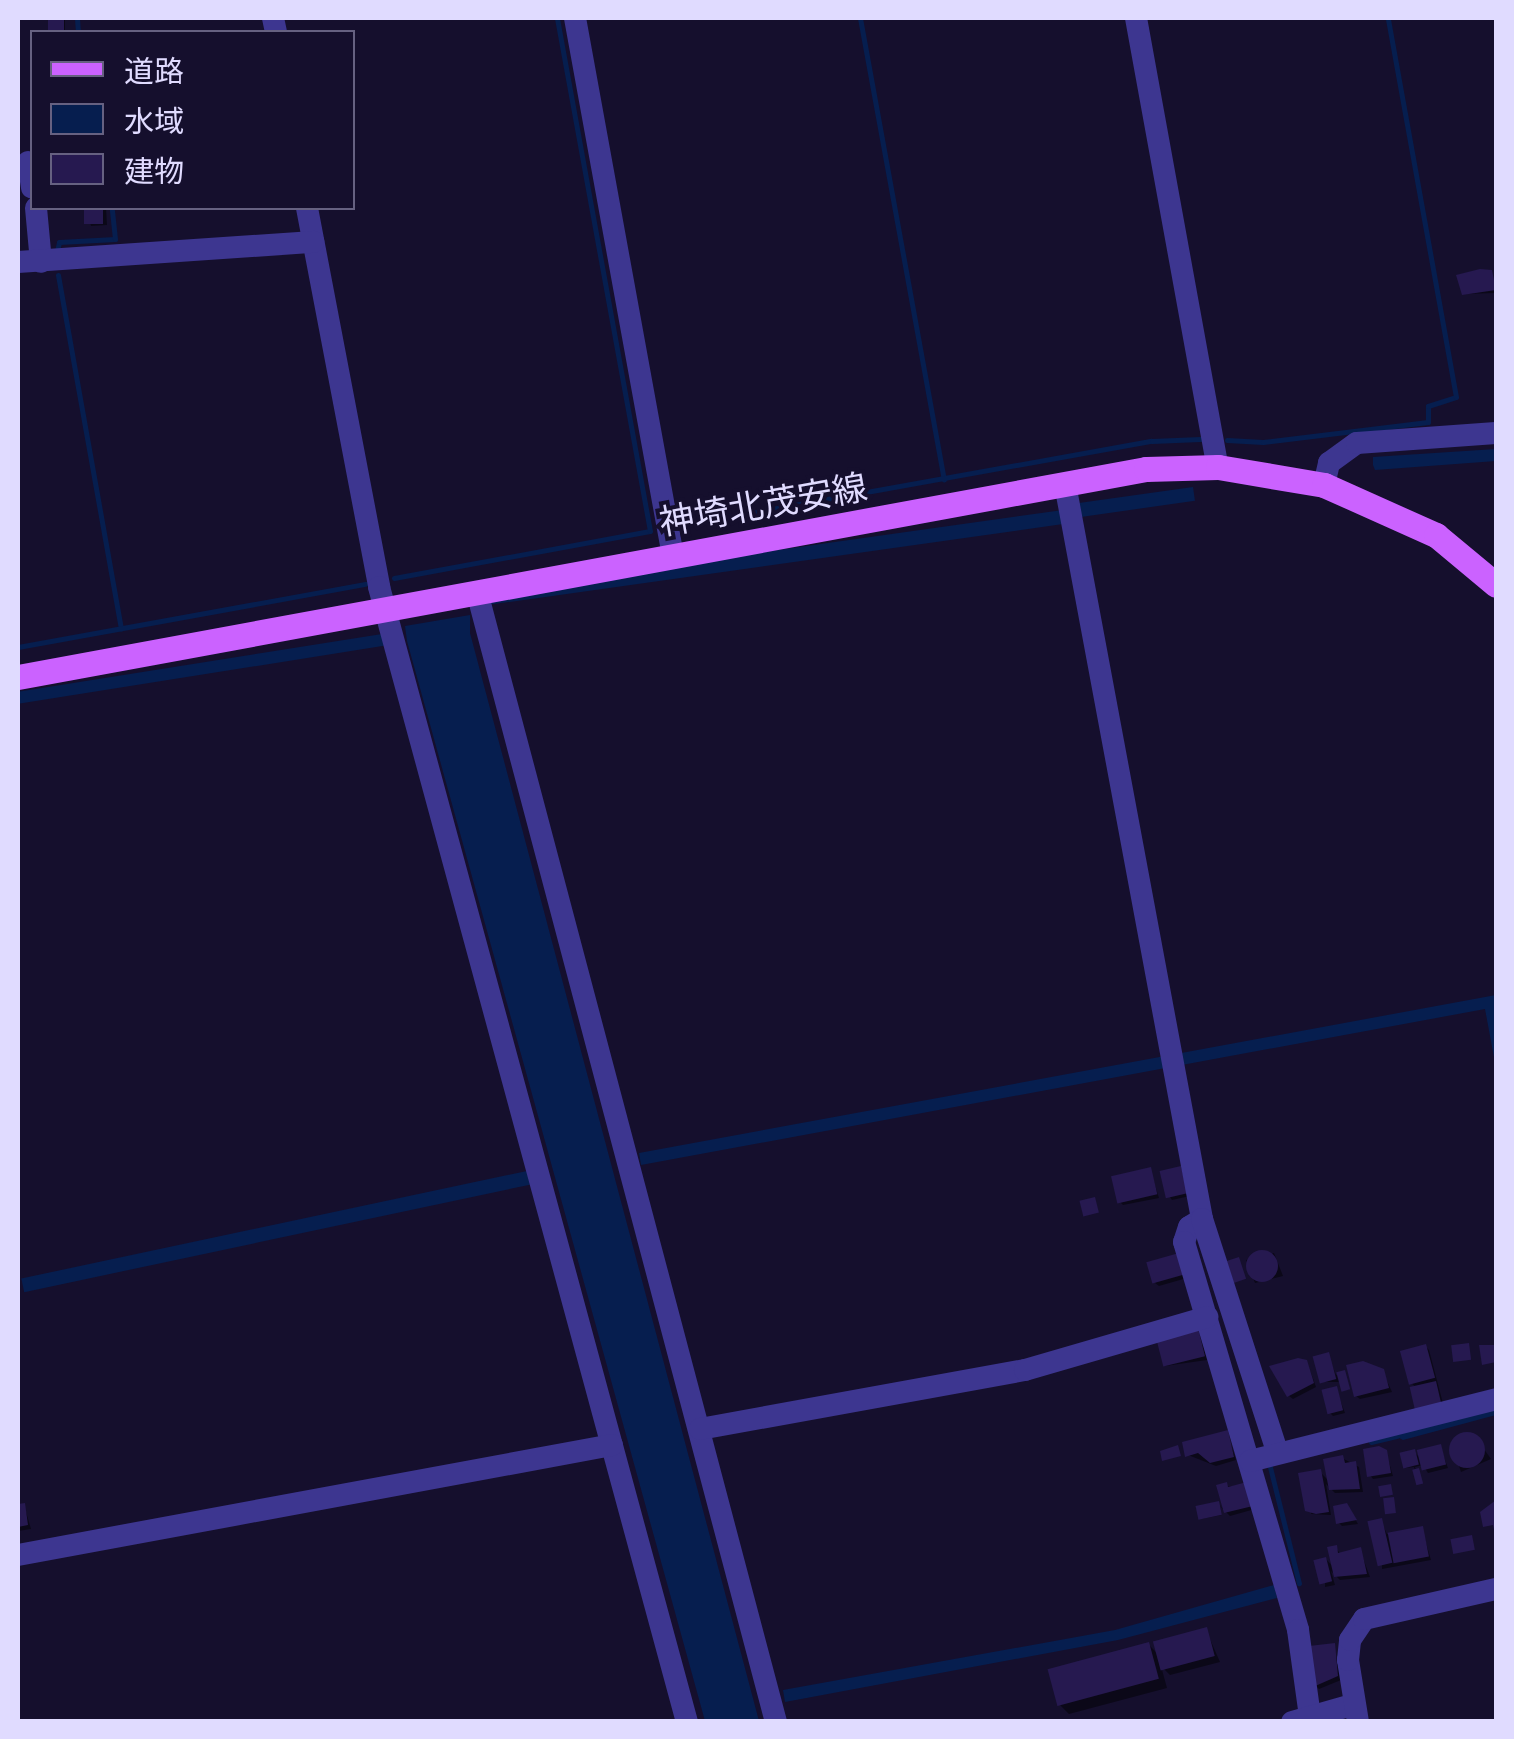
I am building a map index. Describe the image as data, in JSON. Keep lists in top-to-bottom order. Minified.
{"streets":{"main road":["神埼北茂安線"]},"legend":["道路","水域","建物"]}
